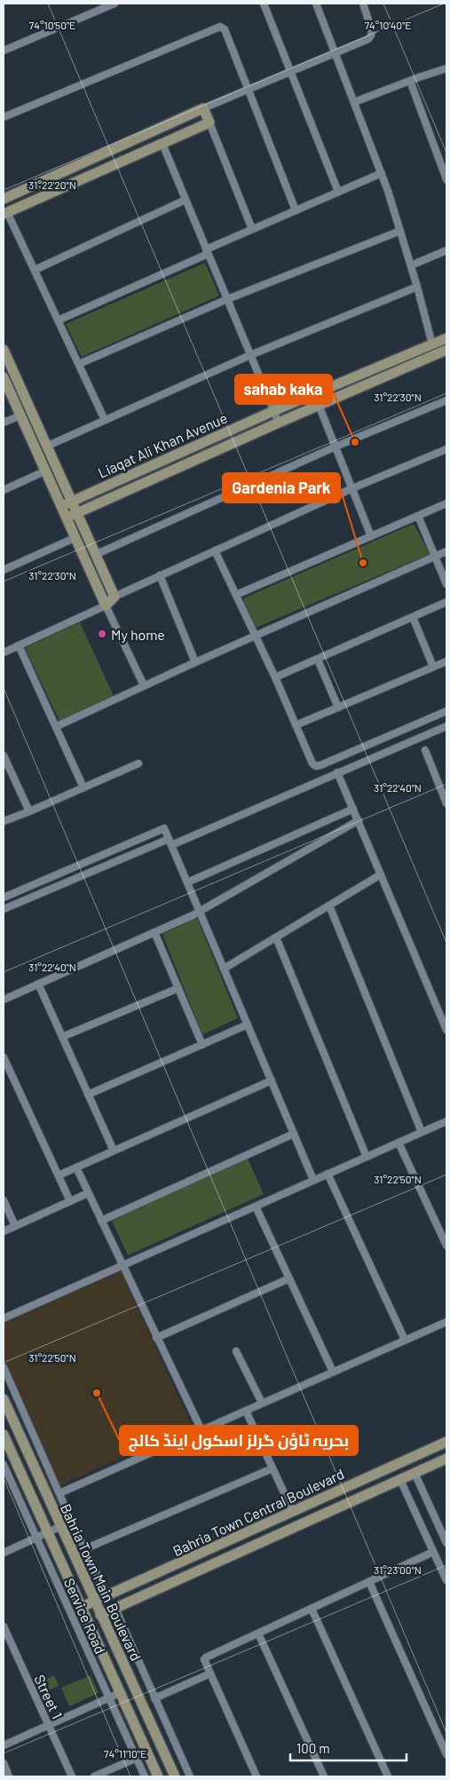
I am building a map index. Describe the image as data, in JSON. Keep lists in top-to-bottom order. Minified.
{"streets":{"street":["Liaqat Ali Khan Avenue","Bahria Town Central Boulevard","Bahria Town Main Boulevard","Service Road","Street 1"]},"crossings":[["Bahria Town Central Boulevard","Bahria Town Main Boulevard"],["Bahria Town Central Boulevard","Service Road"]],"places":["sahab kaka","Gardenia Park","My home","بحریہ ٹاؤن گرلز اسکول اینڈ کالج"],"scale_bar":"100 m","coordinates":["74°10'50\"E","74°10'40\"E","31°22'20\"N","31°22'30\"N","31°22'40\"N","31°22'50\"N","31°23'00\"N","74°11'10\"E"]}
